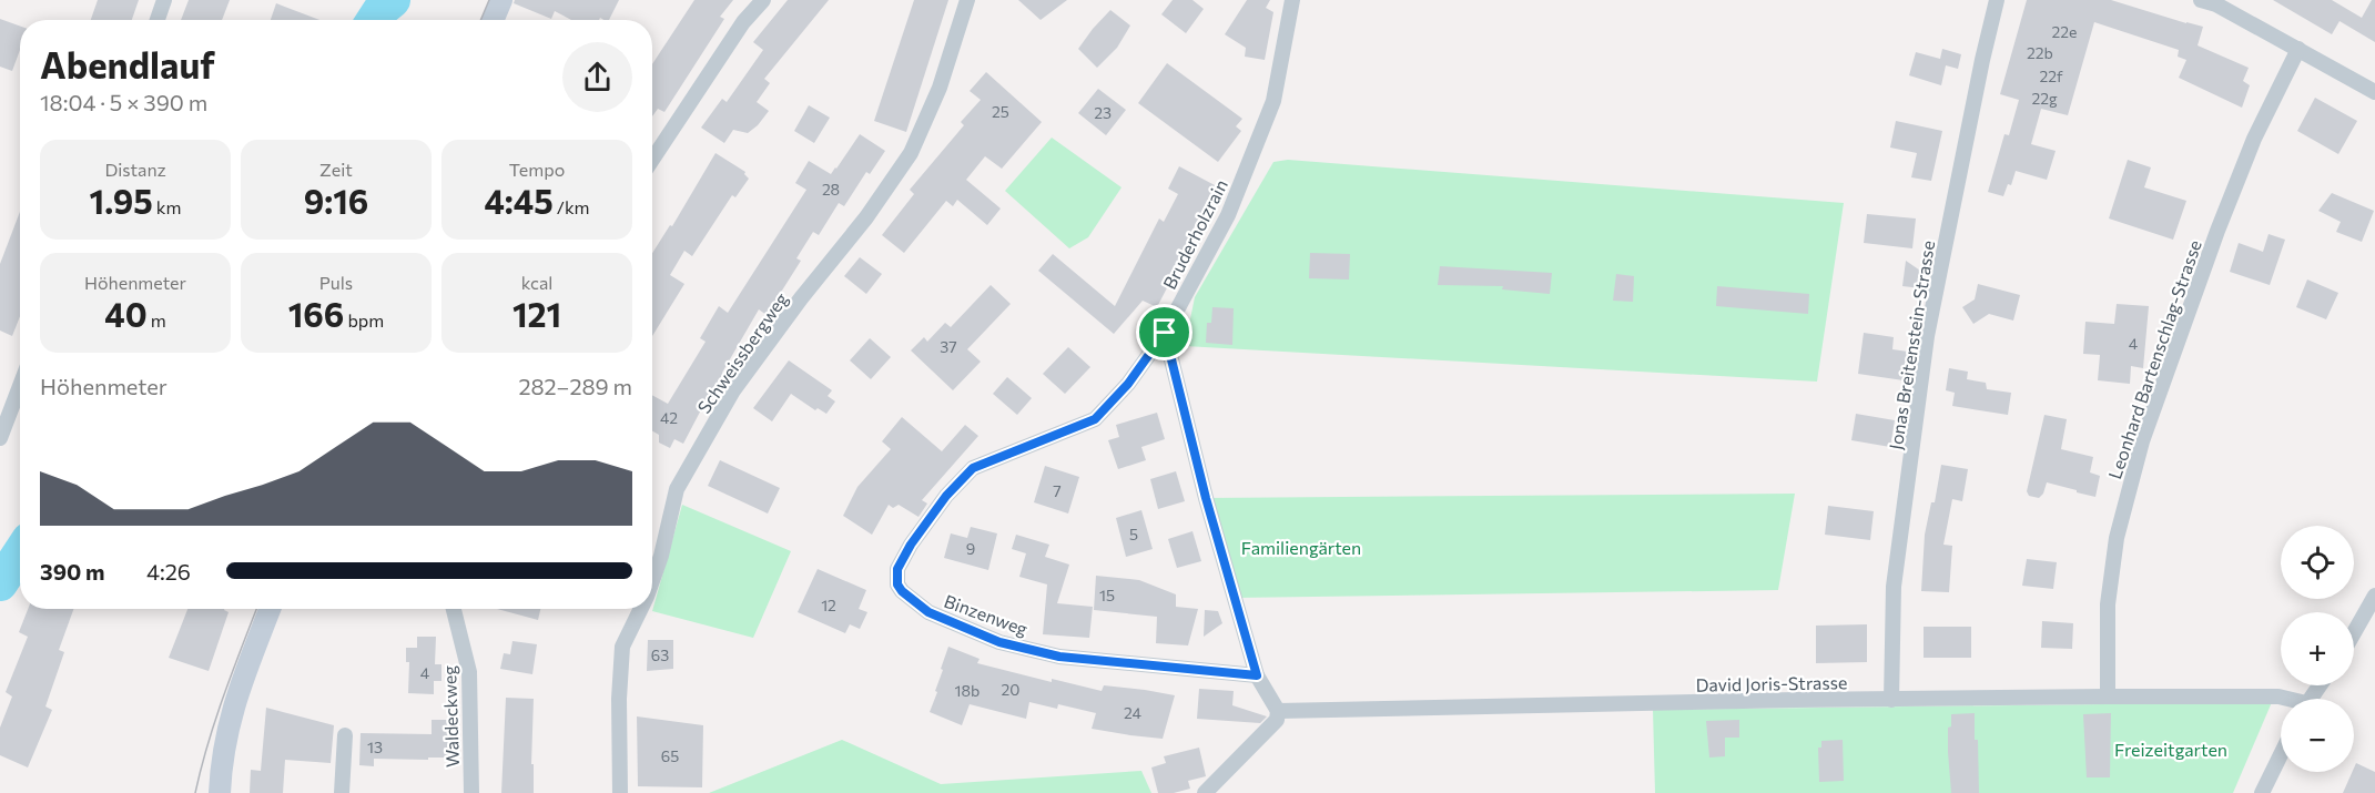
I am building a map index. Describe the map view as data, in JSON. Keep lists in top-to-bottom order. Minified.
{"streets":{"street":["Bruderholzrain","Jonas Breitenstein-Strasse","Schweissbergweg","Leonhard Bartenschlag-Strasse","Binzenweg","David Joris-Strasse","Waldeckweg"]},"crossings":[["Bruderholzrain","Binzenweg"],["Jonas Breitenstein-Strasse","David Joris-Strasse"],["Leonhard Bartenschlag-Strasse","David Joris-Strasse"]],"parks":["Familiengärten","Freizeitgarten"],"house_numbers":["22e","22b","22f","22g","25","23","28","4","37","42","7","5","9","15","12","63","4","20","18b","24","13","65"],"page":{"heading":["Abendlauf","18:04 · 5 × 390 m"],"stats":[["Distanz","1.95 km"],["Zeit","9:16"],["Tempo","4:45 /km"],["Höhenmeter","40 m"],["Puls","166 bpm"],["kcal","121"]],"chart":["Höhenmeter","282–289 m"],"map_buttons":["+","−"],"list":[{"name":"390 m","note":"4:26"}]}}
